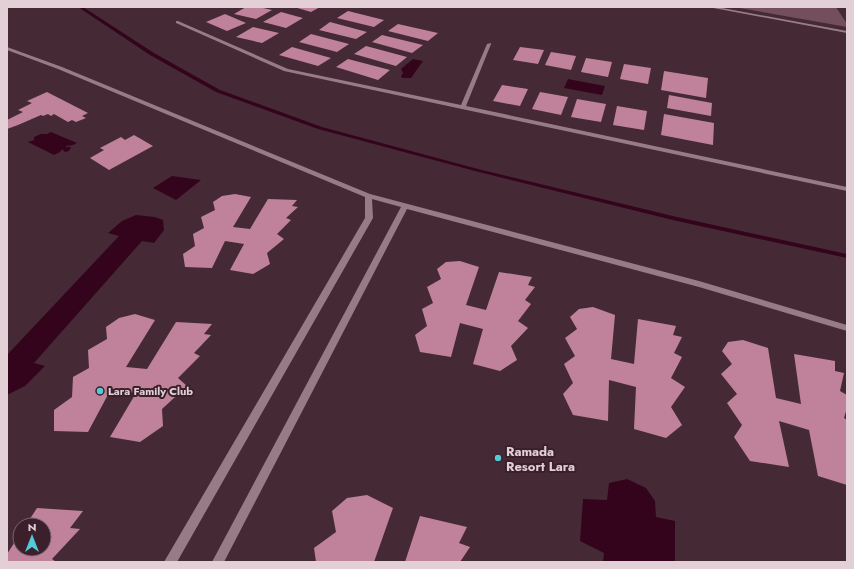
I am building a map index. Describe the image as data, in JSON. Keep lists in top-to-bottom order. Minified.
{"places":["Lara Family Club","Ramada Resort Lara"],"north":"top"}
